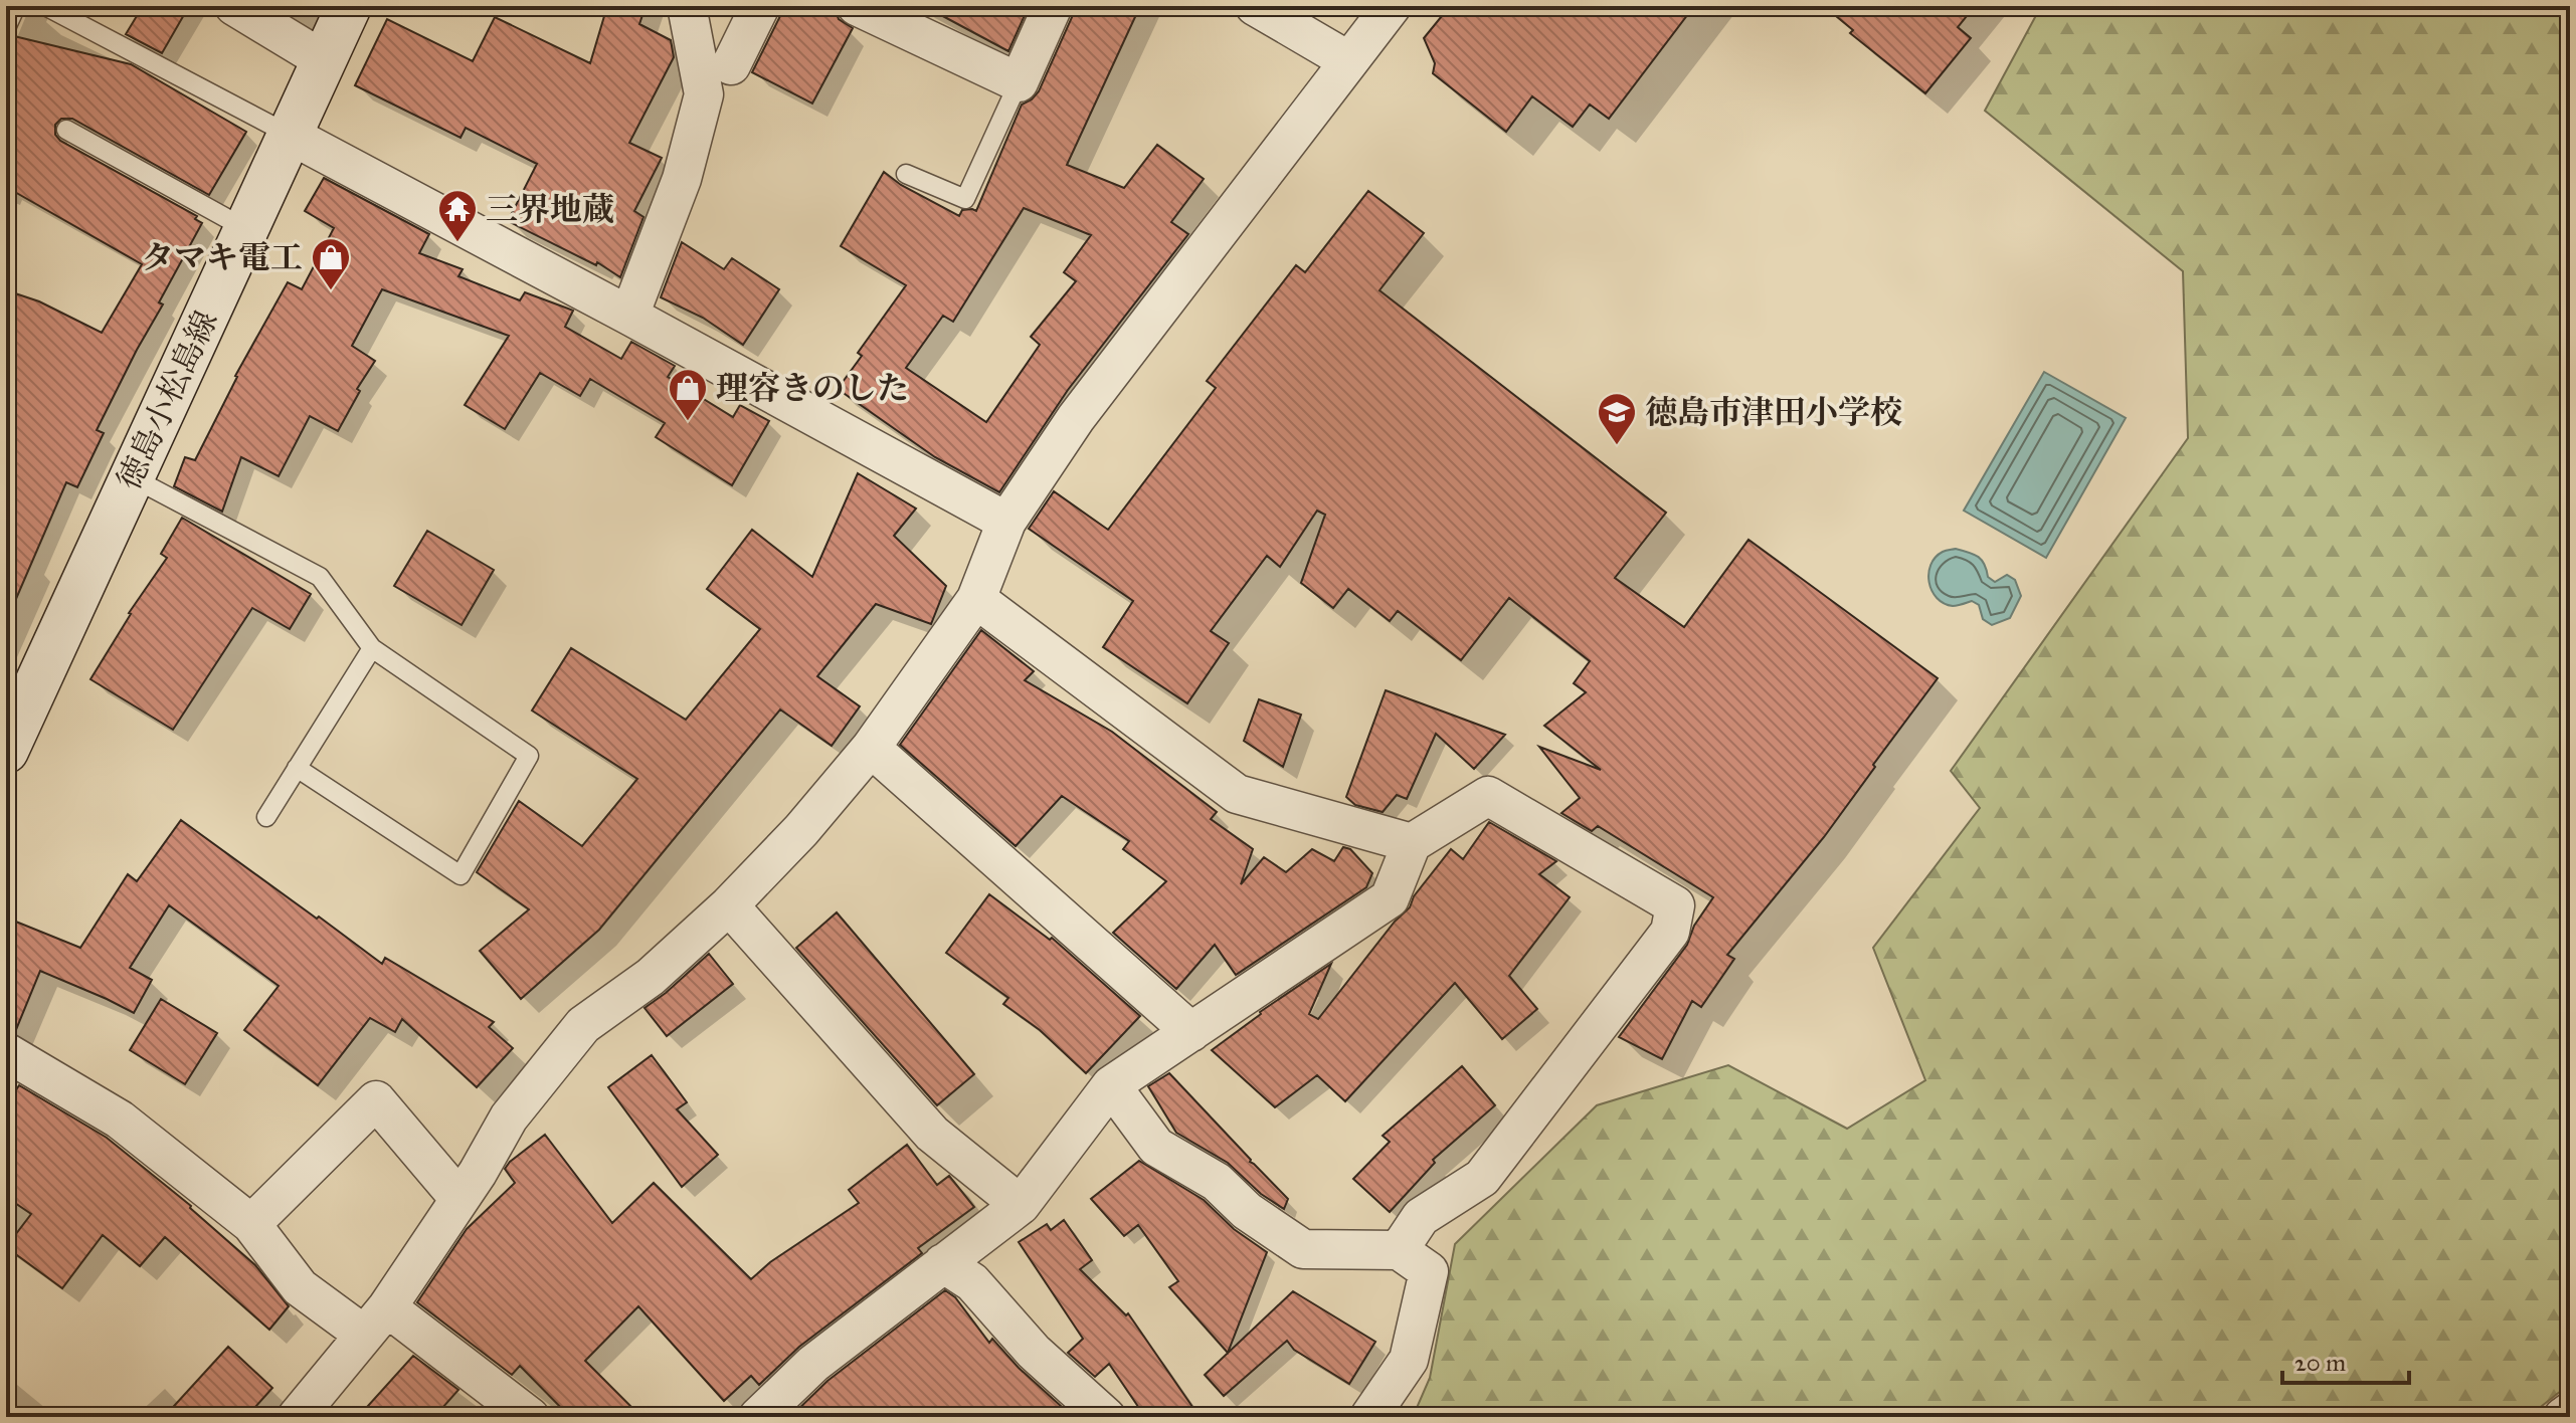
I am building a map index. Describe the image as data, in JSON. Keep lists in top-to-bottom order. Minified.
{"streets":{"main road":["徳島小松島線"]},"places":{"temple":["三界地蔵"],"shop":["タマキ電工","理容きのした"],"school or university":["徳島市津田小学校"]},"scale_bar":"20 m"}
